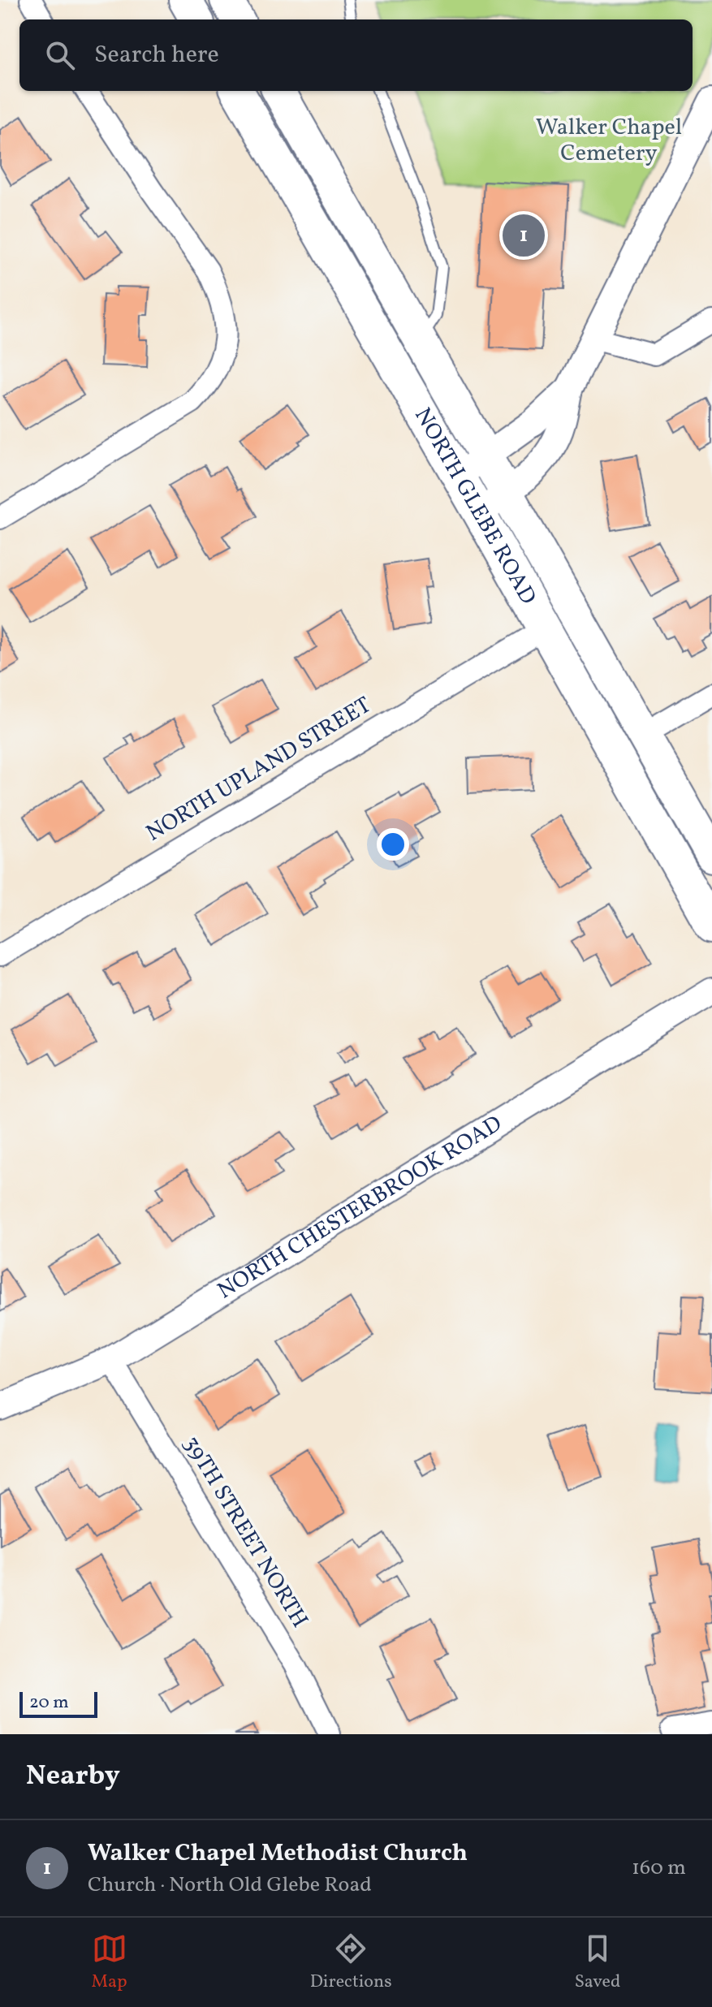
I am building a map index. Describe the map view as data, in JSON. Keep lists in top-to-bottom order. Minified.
{"streets":{"main road":["NORTH GLEBE ROAD"],"street":["NORTH UPLAND STREET","NORTH CHESTERBROOK ROAD","39TH STREET NORTH"]},"crossings":[["NORTH GLEBE ROAD","NORTH UPLAND STREET"],["NORTH CHESTERBROOK ROAD","39TH STREET NORTH"]],"parks":["Walker Chapel Cemetery"],"scale_bar":"20 m","page":{"search":"Search here","pins":"1","scale":"20 m","heading":"Nearby","list":[{"mark":"1","name":"Walker Chapel Methodist Church","note":"Church · North Old Glebe Road","value":"160 m"}],"nav":["Map","Directions","Saved"]}}
